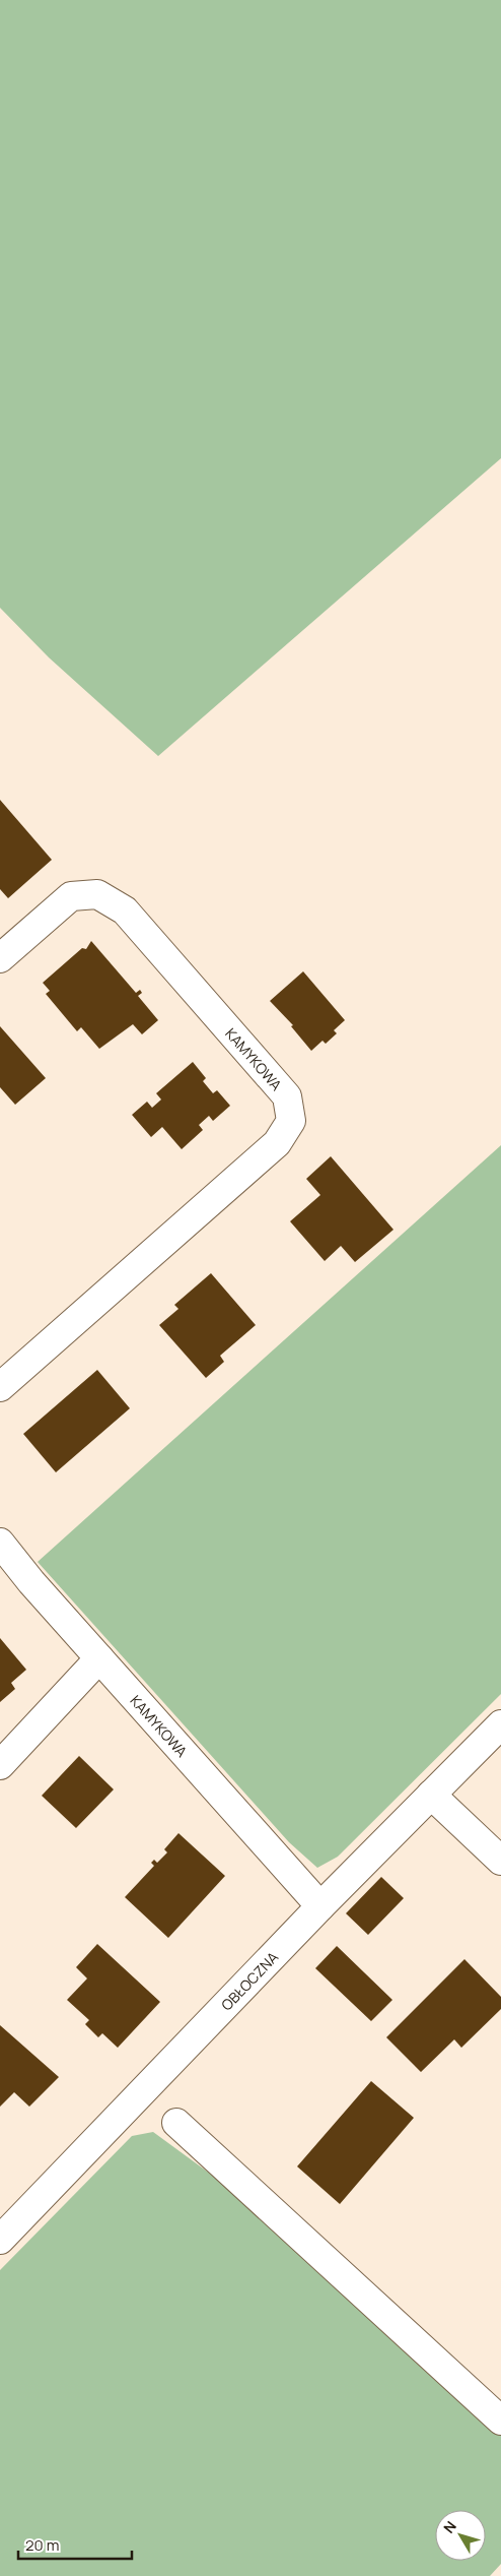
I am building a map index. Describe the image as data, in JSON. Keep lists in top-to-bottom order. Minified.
{"streets":{"street":["KAMYKOWA","OBŁOCZNA"]},"crossings":[["KAMYKOWA","OBŁOCZNA"]],"scale_bar":"20 m","north":"top left"}
